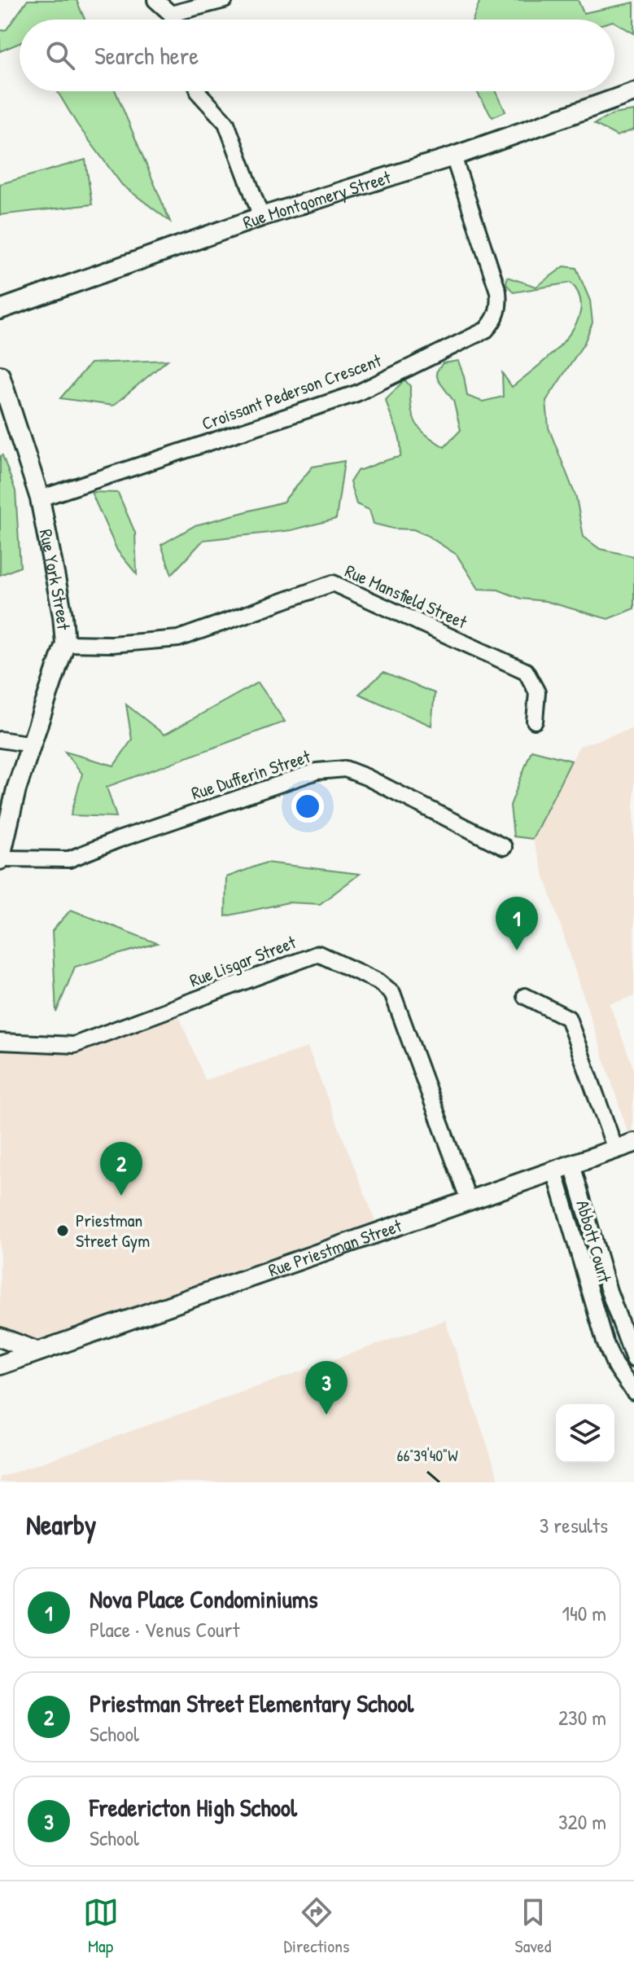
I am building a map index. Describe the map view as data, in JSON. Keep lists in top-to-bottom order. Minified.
{"streets":{"street":["Rue Montgomery Street","Croissant Pederson Crescent","Rue York Street","Rue Mansfield Street","Rue Dufferin Street","Rue Lisgar Street","Abbott Court","Rue Priestman Street"]},"crossings":[["Rue Montgomery Street","Croissant Pederson Crescent"],["Croissant Pederson Crescent","Rue York Street"],["Rue York Street","Rue Mansfield Street"],["Rue York Street","Rue Dufferin Street"],["Rue Lisgar Street","Rue Priestman Street"],["Abbott Court","Rue Priestman Street"]],"places":["Priestman Street Gym"],"page":{"search":"Search here","pins":["1","2","3"],"heading":["Nearby","3 results"],"list":[{"mark":"1","name":"Nova Place Condominiums","note":"Place · Venus Court","value":"140 m"},{"mark":"2","name":"Priestman Street Elementary School","note":"School","value":"230 m"},{"mark":"3","name":"Fredericton High School","note":"School","value":"320 m"}],"nav":["Map","Directions","Saved"]},"coordinates":["66°39'40\"W"]}
